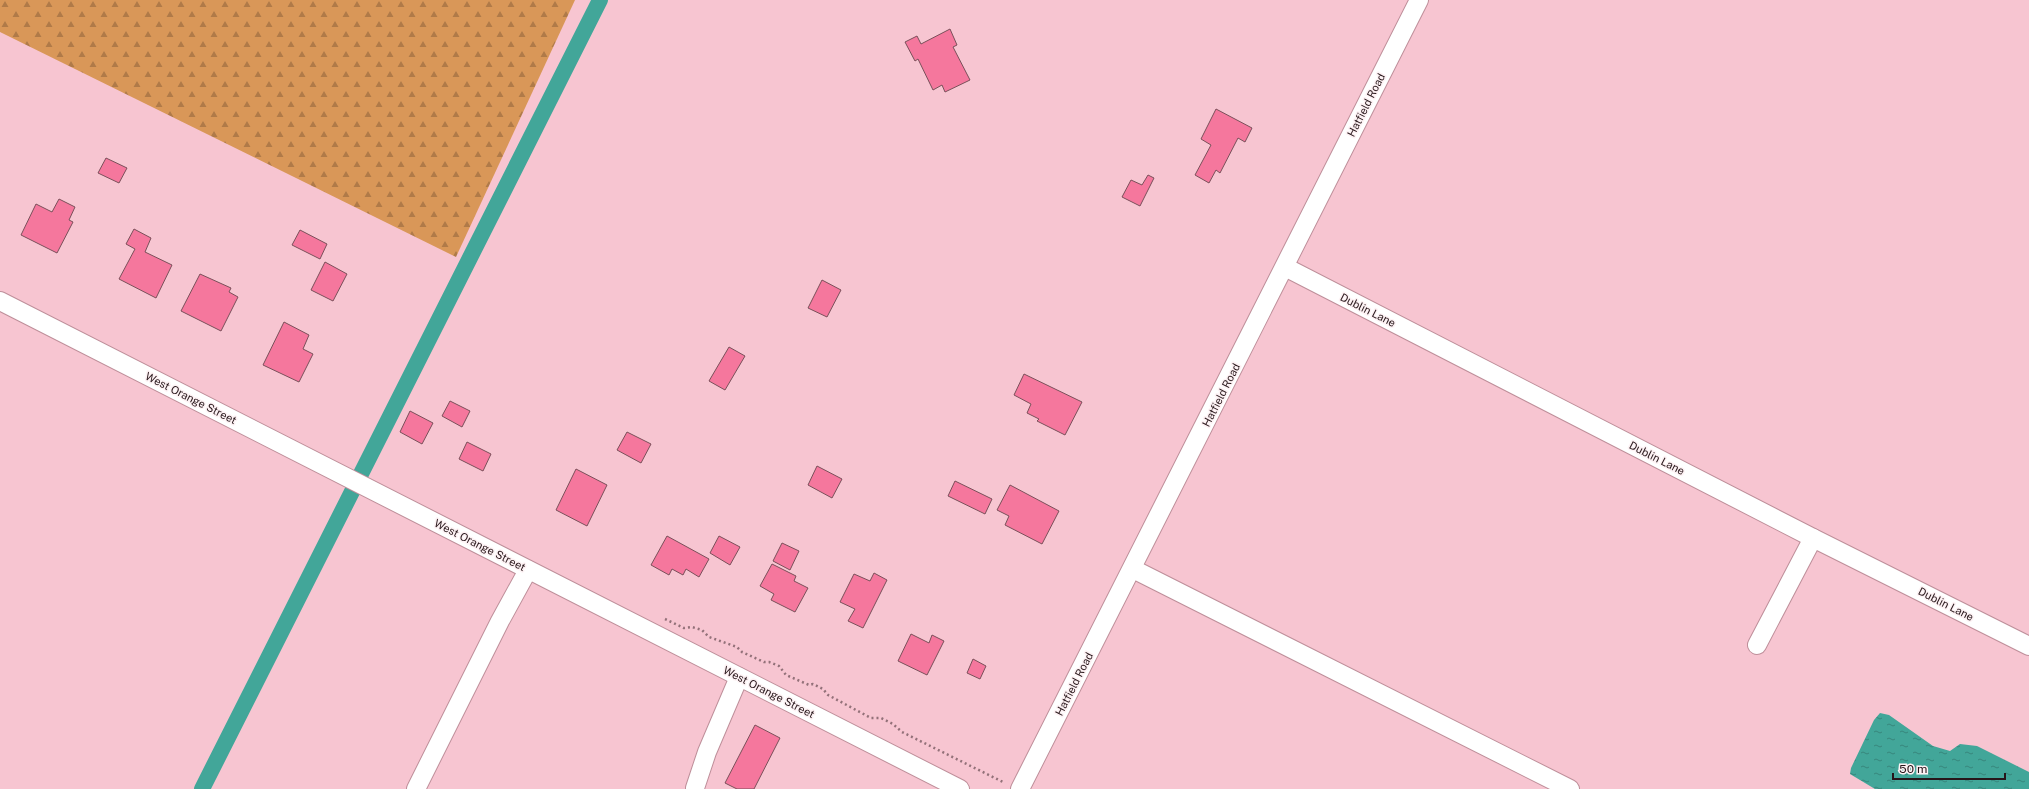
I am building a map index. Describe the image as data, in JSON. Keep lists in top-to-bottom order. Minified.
{"streets":{"street":["Hatfield Road","Dublin Lane","West Orange Street"]},"crossings":[["Hatfield Road","Dublin Lane"]],"scale_bar":"50 m"}
